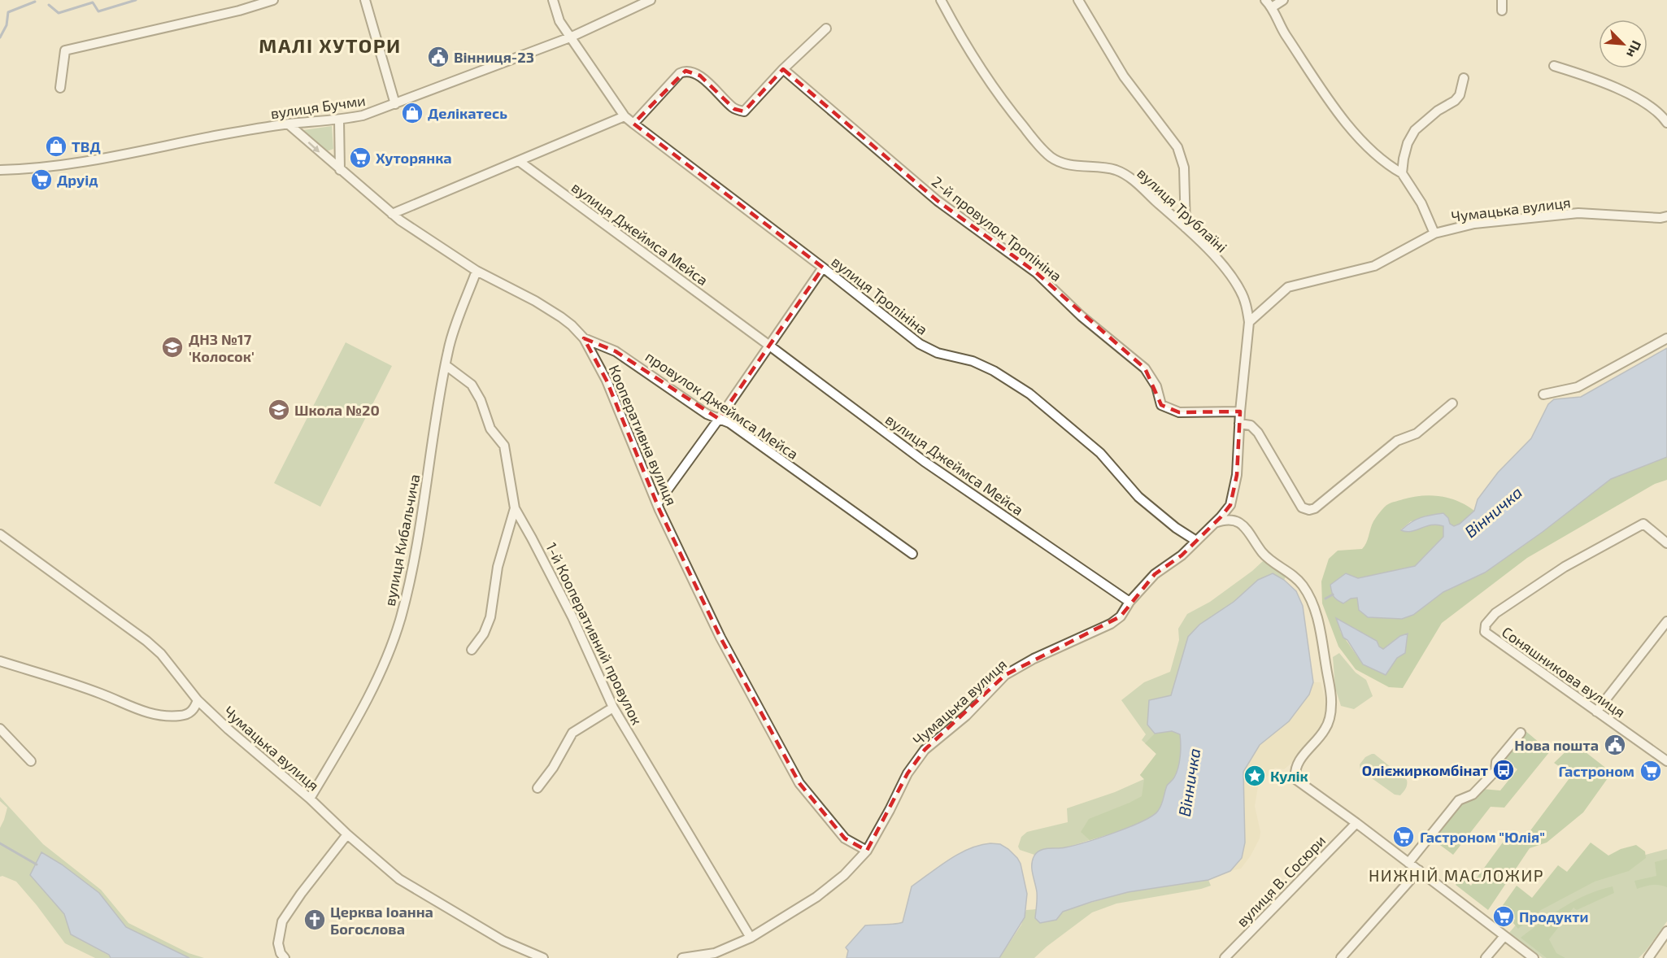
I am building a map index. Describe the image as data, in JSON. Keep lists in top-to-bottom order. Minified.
{"streets":{"street":["вулиця Бучми","Чумацька вулиця","вулиця Трублаїні","2-й провулок Тропініна","вулиця Джеймса Мейса","вулиця Тропініна","провулок Джеймса Мейса","Кооперативна вулиця","вулиця Кибальчича","1-й Кооперативний провулок","Соняшникова вулиця","вулиця В. Сосюри"]},"crossings":[["вулиця Бучми","вулиця Тропініна"],["вулиця Бучми","Кооперативна вулиця"],["Чумацька вулиця","вулиця Трублаїні"],["Чумацька вулиця","2-й провулок Тропініна"],["Чумацька вулиця","вулиця Джеймса Мейса"],["Чумацька вулиця","вулиця Тропініна"],["Чумацька вулиця","Кооперативна вулиця"],["Чумацька вулиця","вулиця Кибальчича"],["Чумацька вулиця","1-й Кооперативний провулок"],["провулок Джеймса Мейса","Кооперативна вулиця"],["Кооперативна вулиця","вулиця Кибальчича"],["вулиця Кибальчича","1-й Кооперативний провулок"]],"districts":["МАЛІ ХУТОРИ","НИЖНІЙ МАСЛОЖИР"],"water":["Вінничка"],"places":{"public building":["Вінниця-23","Нова пошта"],"shop":["Делікатесь","ТВД"],"supermarket":["Хуторянка","Друід","Гастроном","Гастроном \"Юлія\"","Продукти"],"school or university":["ДНЗ №17 'Колосок'","Школа №20"],"bus stop":["Олієжиркомбінат"],"place":["Кулік"],"church":["Церква Іоанна Богослова"]},"north":"bottom right"}
